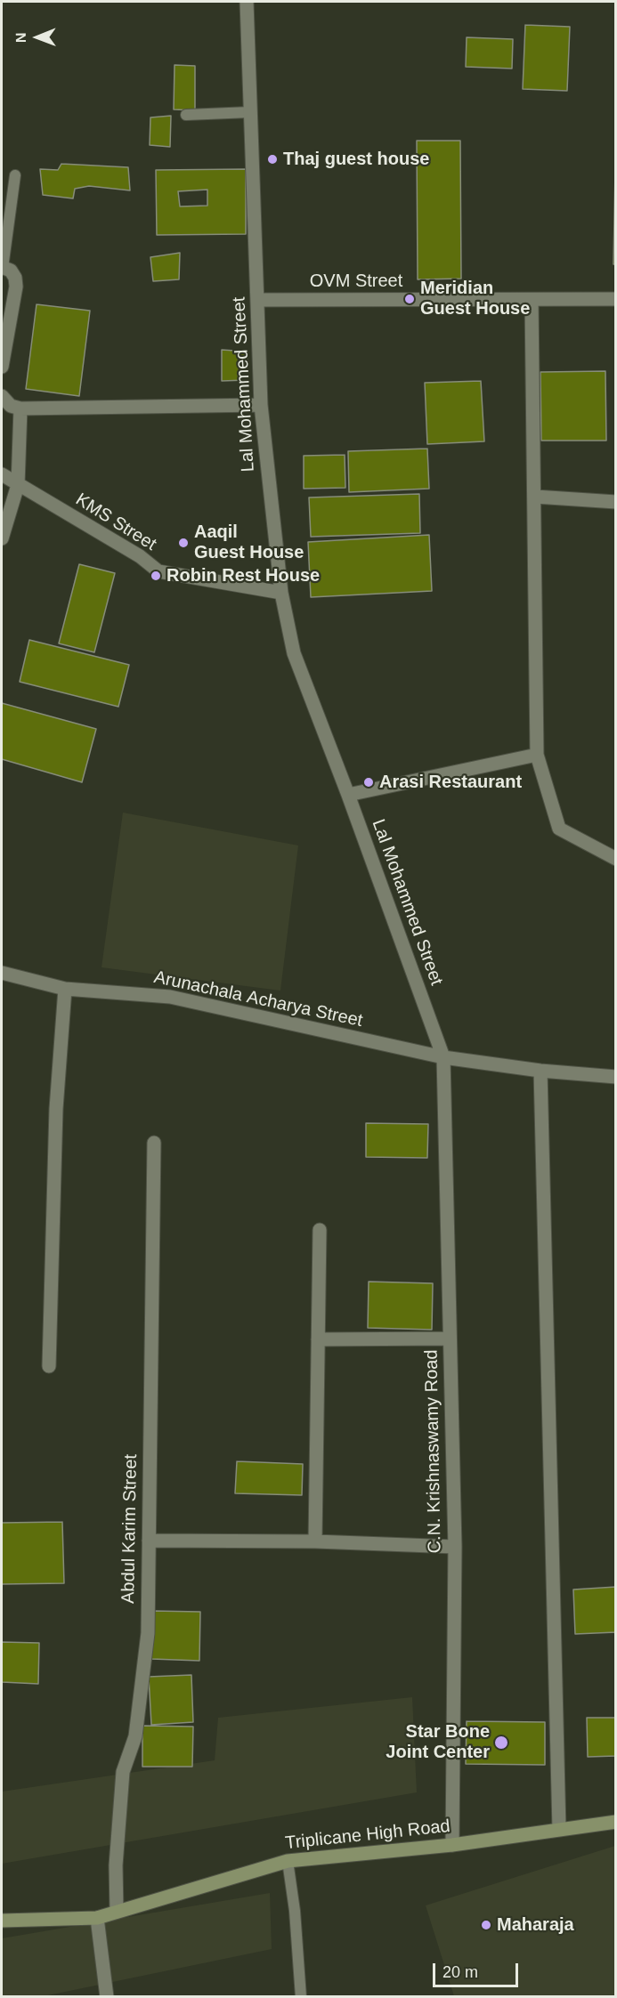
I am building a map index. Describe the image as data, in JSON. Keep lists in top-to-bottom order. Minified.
{"streets":{"main road":["Triplicane High Road"],"street":["OVM Street","Lal Mohammed Street","KMS Street","Arunachala Acharya Street","C.N. Krishnaswamy Road","Abdul Karim Street"]},"crossings":[["OVM Street","Lal Mohammed Street"],["Lal Mohammed Street","KMS Street"],["Lal Mohammed Street","Arunachala Acharya Street"],["Lal Mohammed Street","C.N. Krishnaswamy Road"],["Arunachala Acharya Street","C.N. Krishnaswamy Road"],["C.N. Krishnaswamy Road","Triplicane High Road"],["Abdul Karim Street","Triplicane High Road"]],"places":["Thaj guest house","Meridian Guest House","Aaqil Guest House","Robin Rest House","Arasi Restaurant","Star Bone Joint Center","Maharaja"],"scale_bar":"20 m","north":"left"}
